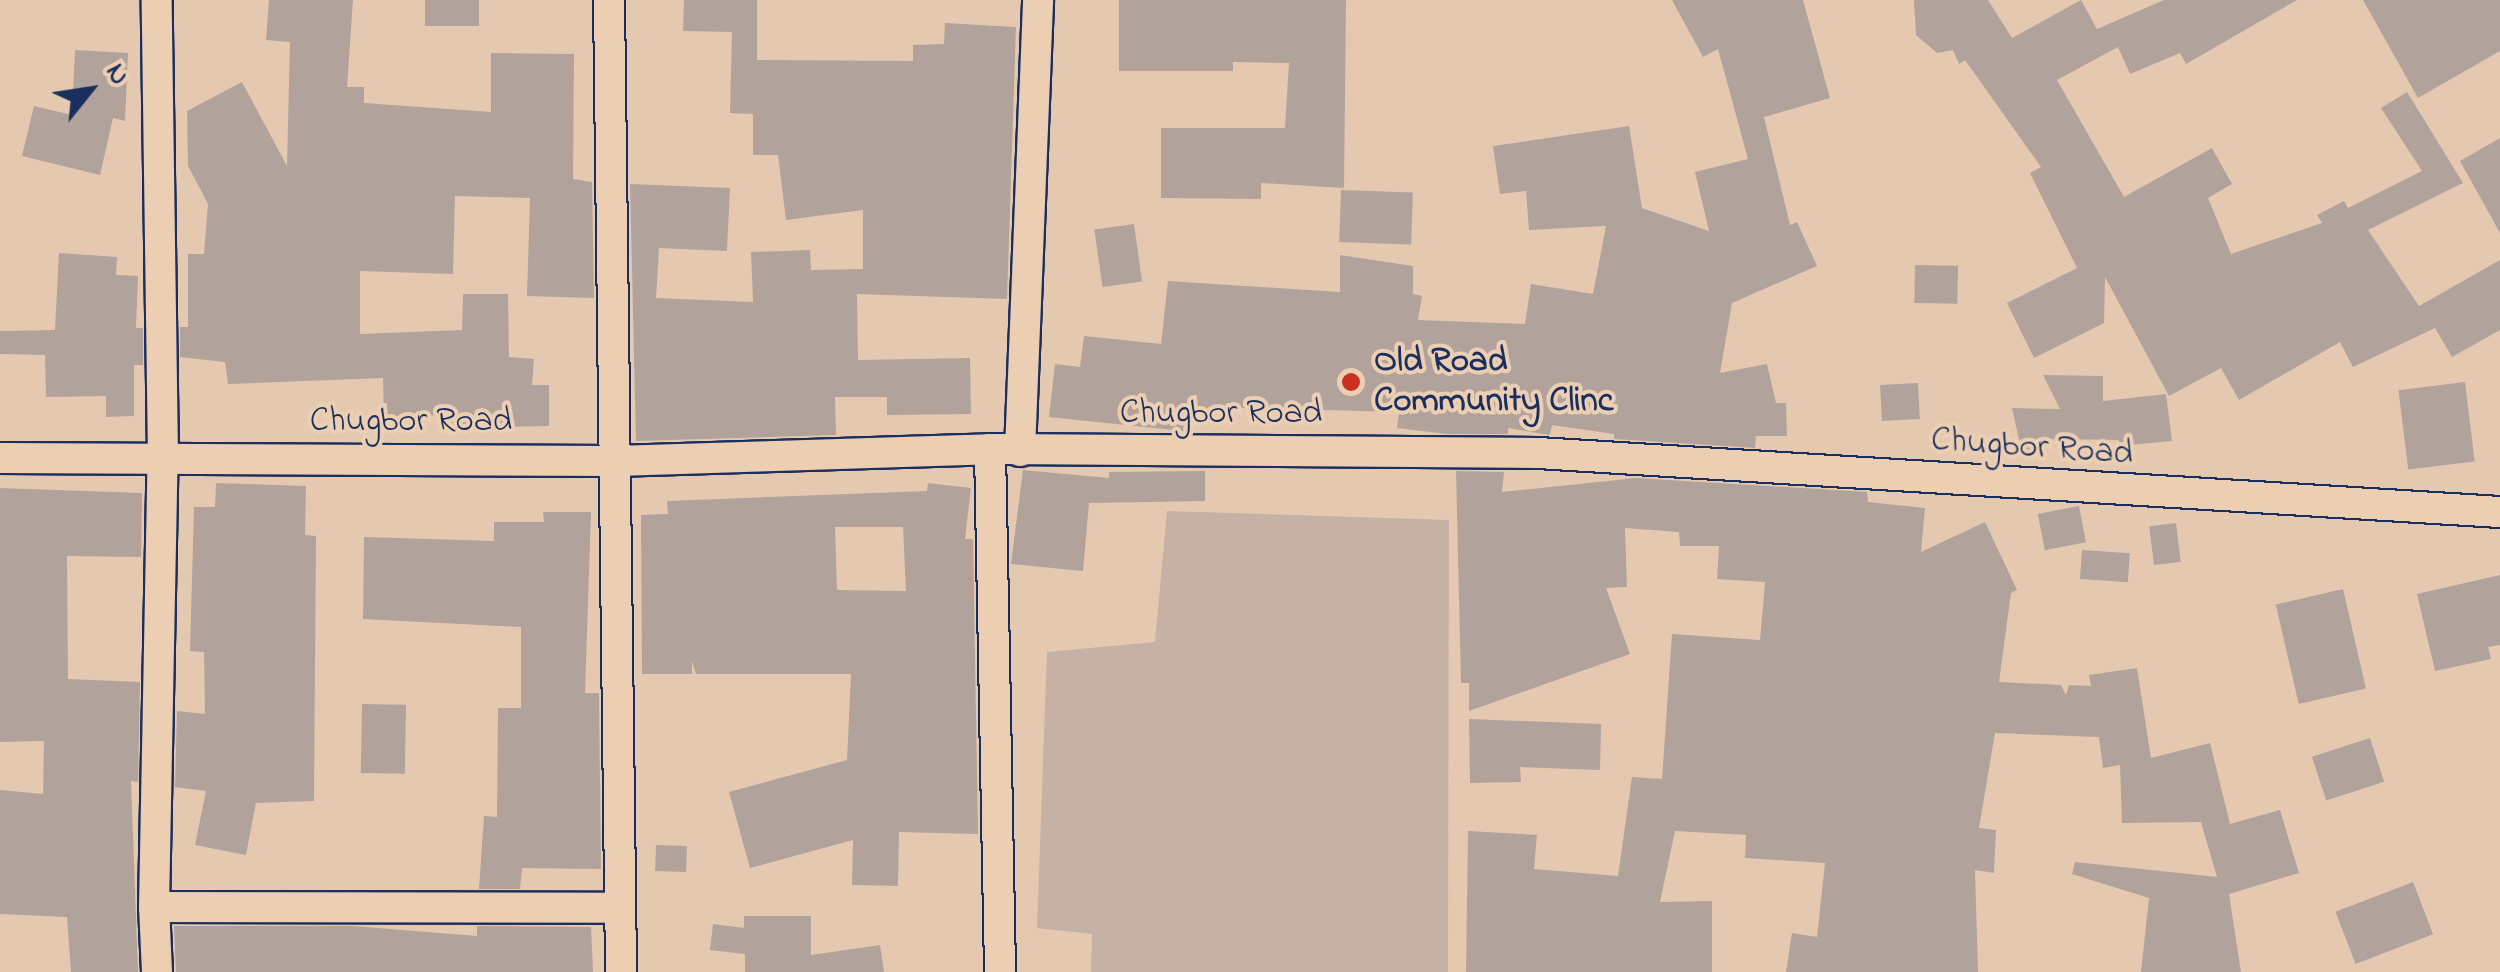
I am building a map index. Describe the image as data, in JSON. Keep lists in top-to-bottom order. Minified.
{"streets":{"street":["Chugbor Road"]},"places":["Old Road Community Clinc"],"north":"top right"}
